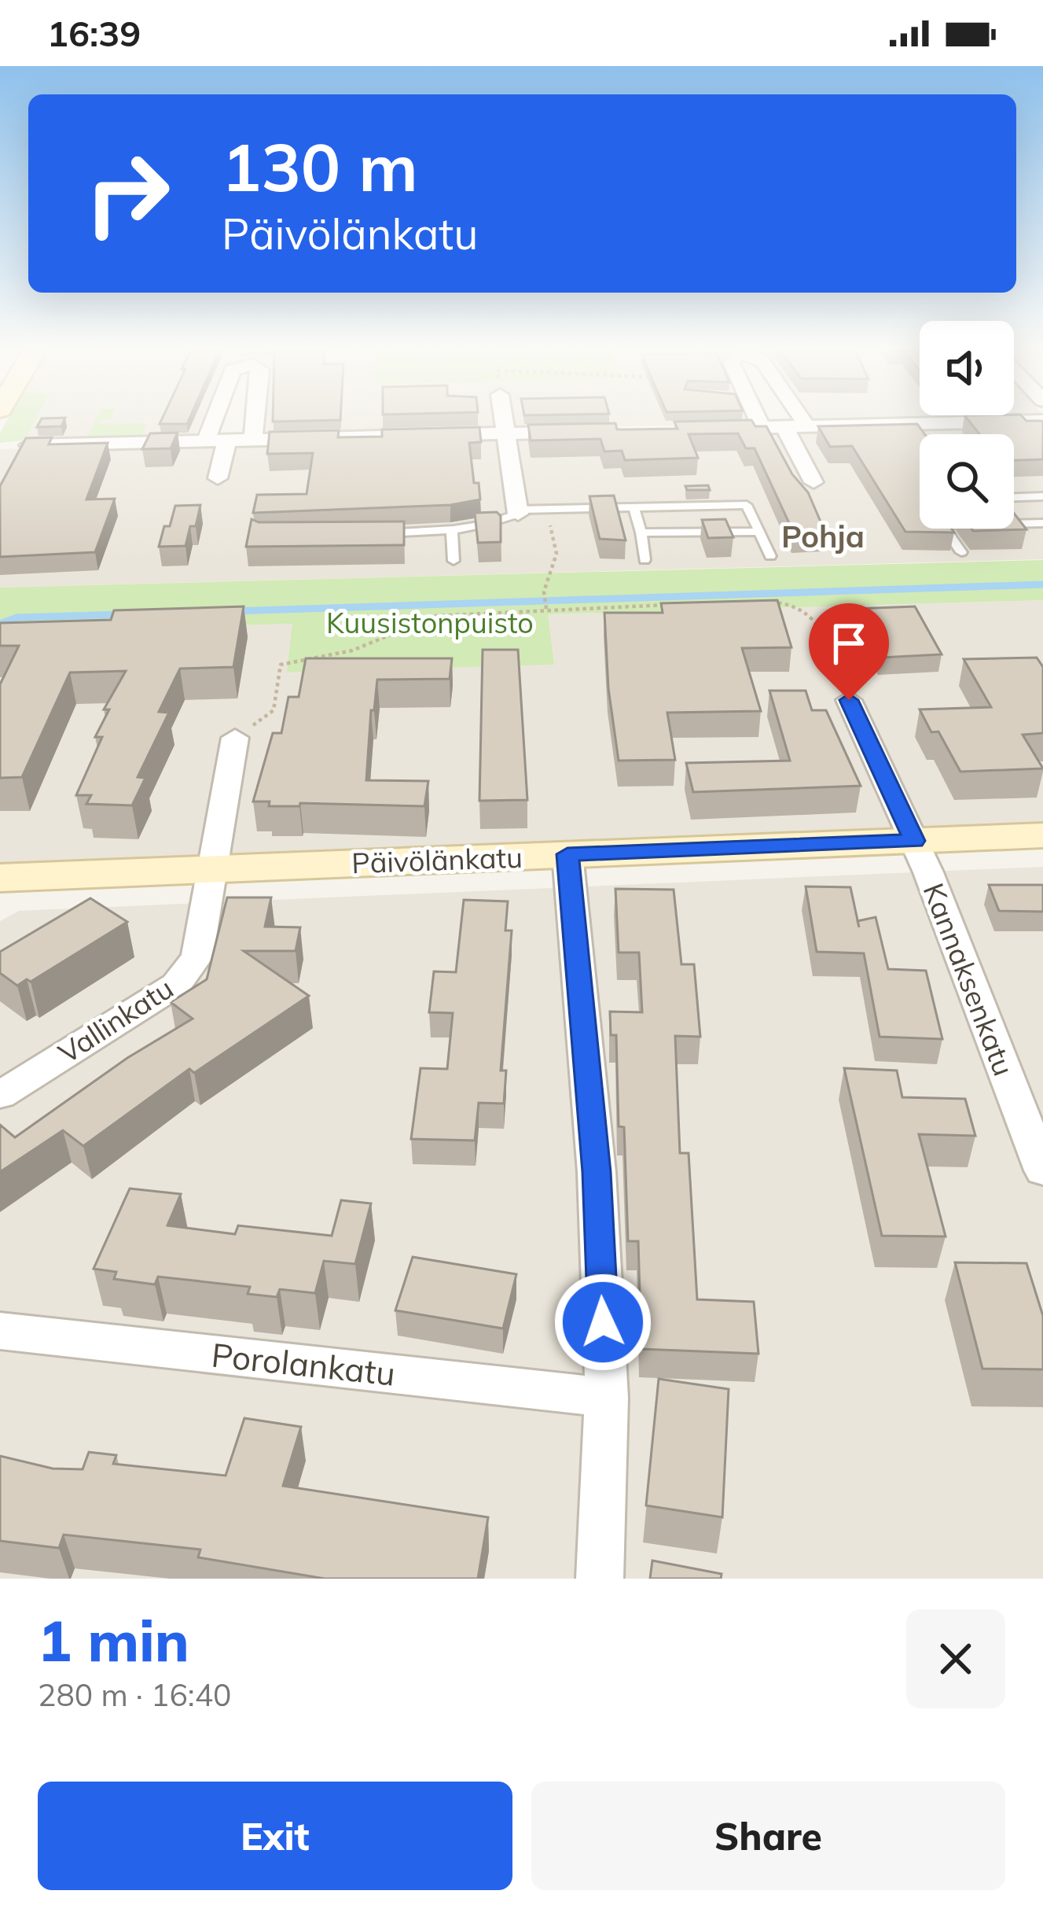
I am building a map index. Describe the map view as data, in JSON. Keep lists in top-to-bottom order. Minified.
{"streets":{"street":["Päivölänkatu","Kannaksenkatu","Vallinkatu","Porolankatu"]},"crossings":[["Päivölänkatu","Kannaksenkatu"],["Päivölänkatu","Vallinkatu"]],"districts":["Pohja"],"parks":["Kuusistonpuisto"],"page":{"status":"16:39","turn":["130 m","Päivölänkatu"],"heading":["1 min","280 m · 16:40"],"buttons":["Exit","Share"]}}
